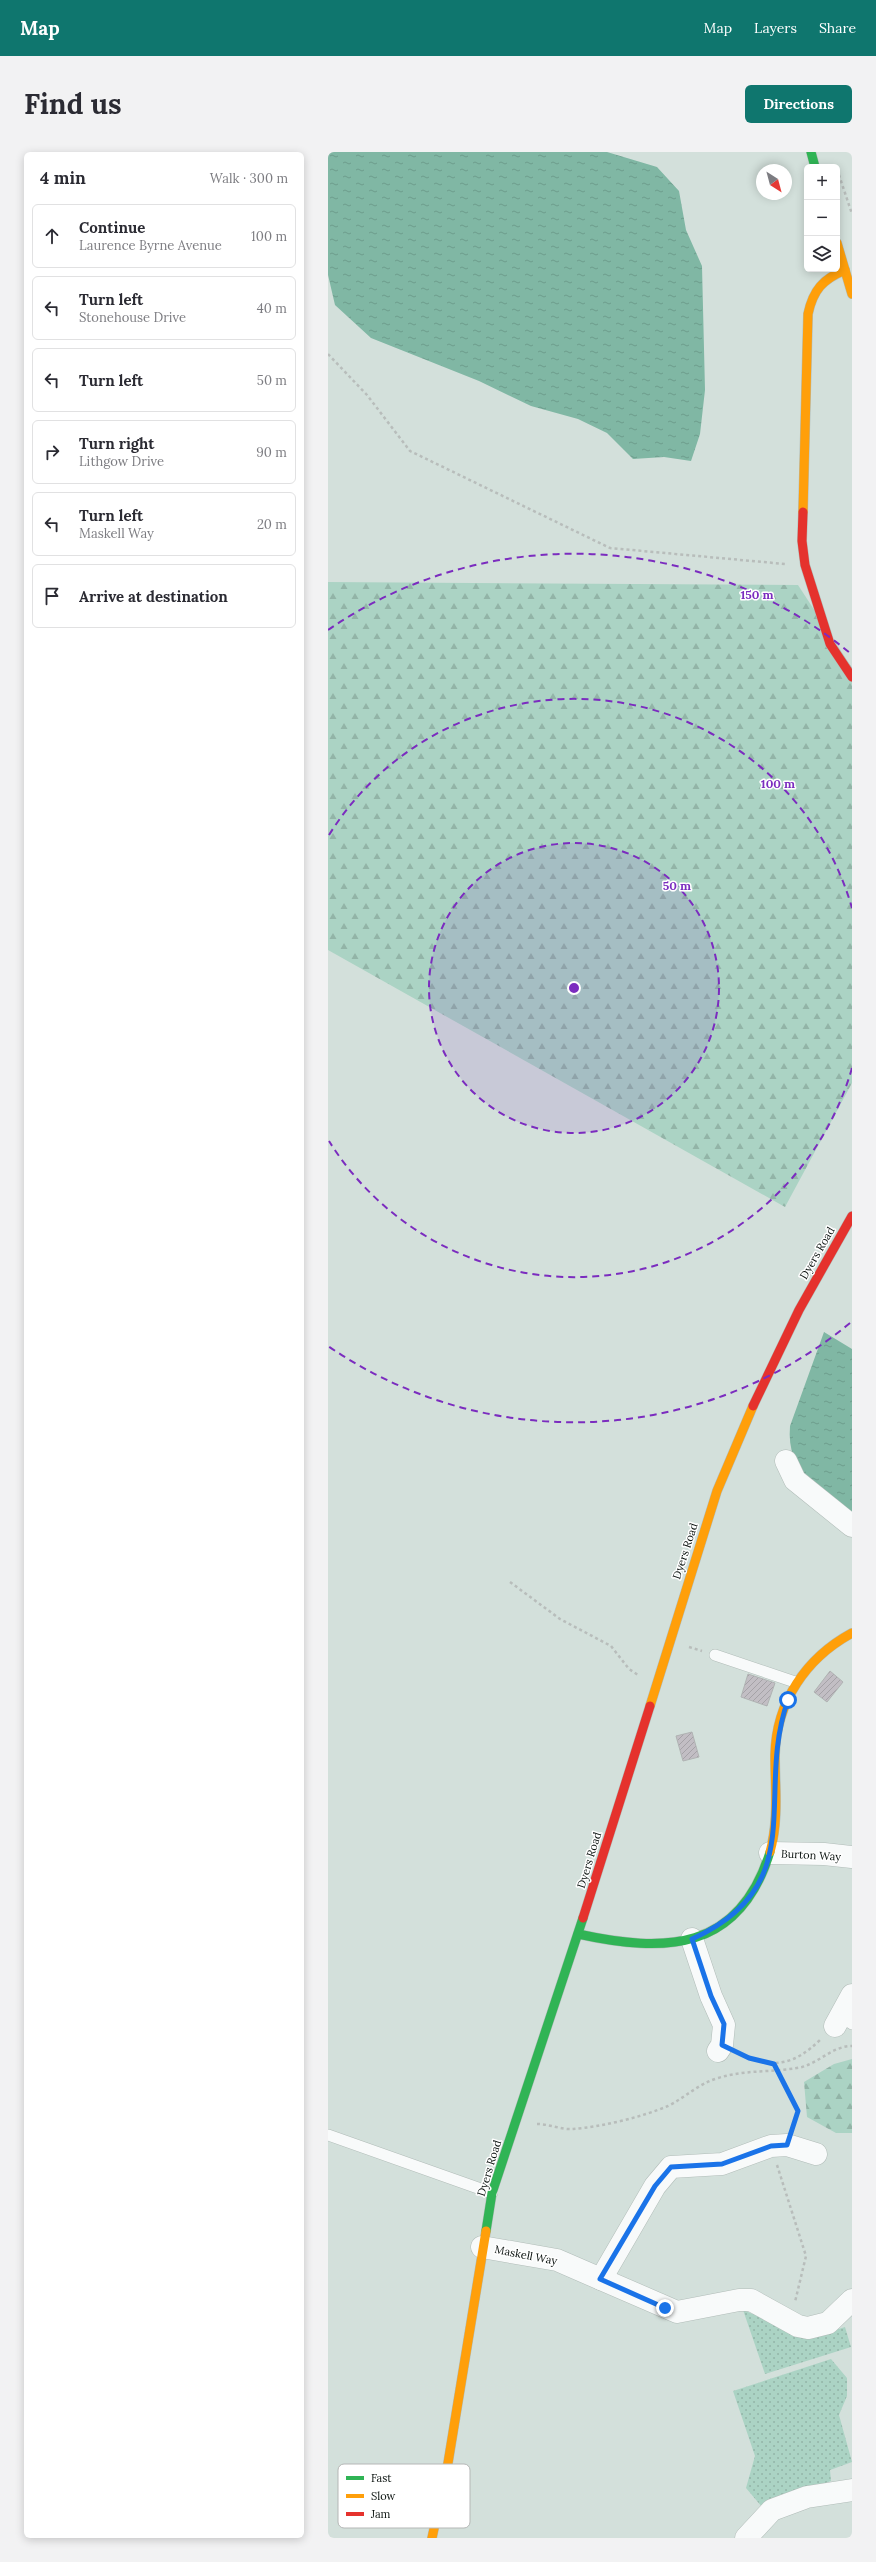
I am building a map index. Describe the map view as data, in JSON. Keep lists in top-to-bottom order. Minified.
{"streets":{"street":["Dyers Road","Burton Way","Maskell Way"]},"crossings":[["Dyers Road","Maskell Way"]],"legend":["Fast","Slow","Jam"],"north":"bottom right","page":{"header":"Map","nav":["Map","Layers","Share"],"buttons":"Directions","title":"Find us","heading":["4 min","Walk · 300 m"],"map_buttons":["+","−"],"list":[["Continue","Laurence Byrne Avenue","100 m"],["Turn left","Stonehouse Drive","40 m"],["Turn left","50 m"],["Turn right","Lithgow Drive","90 m"],["Turn left","Maskell Way","20 m"],"Arrive at destination"]},"rings":["150 m","100 m","50 m"]}
